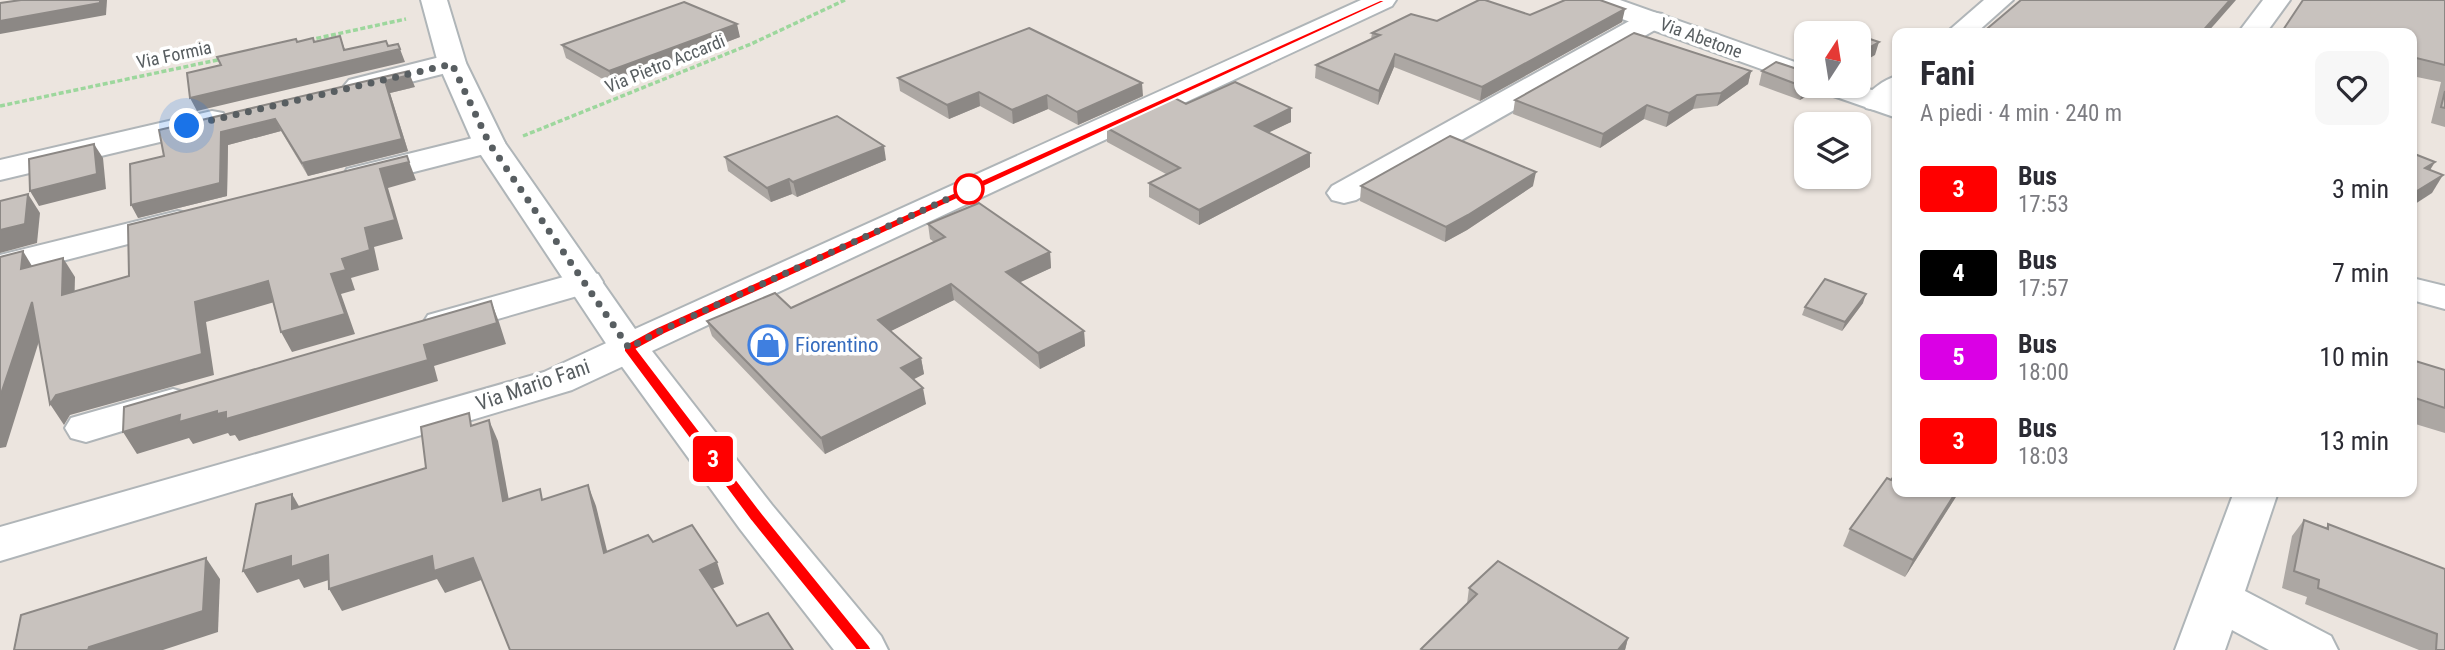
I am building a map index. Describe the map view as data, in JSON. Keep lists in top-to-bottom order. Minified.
{"streets":{"street":["Via Abetone","Via Mario Fani"],"path":["Via Formia","Via Pietro Accardi"]},"places":{"shop":["Fiorentino"]},"lines":["bus line 3"],"north":"top","page":{"on_map":"3","heading":["Fani","A piedi · 4 min · 240 m"],"list":[{"mark":"3","name":"Bus","note":"17:53","value":"3 min"},{"mark":"4","name":"Bus","note":"17:57","value":"7 min"},{"mark":"5","name":"Bus","note":"18:00","value":"10 min"},{"mark":"3","name":"Bus","note":"18:03","value":"13 min"}]}}
